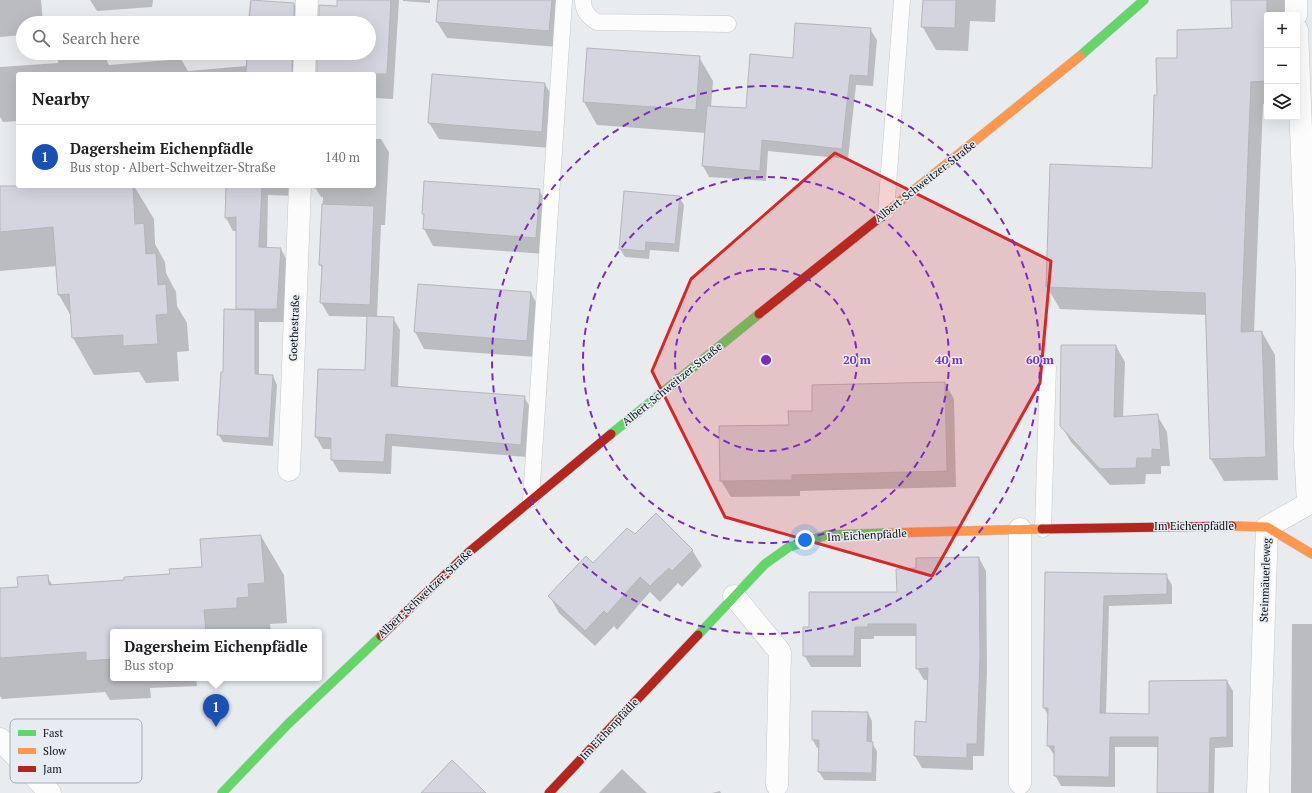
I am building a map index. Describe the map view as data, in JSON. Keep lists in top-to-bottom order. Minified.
{"streets":{"street":["Albert-Schweitzer-Straße","Goethestraße","Im Eichenpfädle","Steinmäuerleweg"]},"crossings":[["Im Eichenpfädle","Steinmäuerleweg"]],"legend":["Fast","Slow","Jam"],"page":{"map_buttons":["+","−"],"search":"Search here","heading":"Nearby","list":[{"mark":"1","name":"Dagersheim Eichenpfädle","note":"Bus stop · Albert-Schweitzer-Straße","value":"140 m"}],"popup":["Dagersheim Eichenpfädle","Bus stop"],"pins":"1"},"rings":["20 m","40 m","60 m"]}
